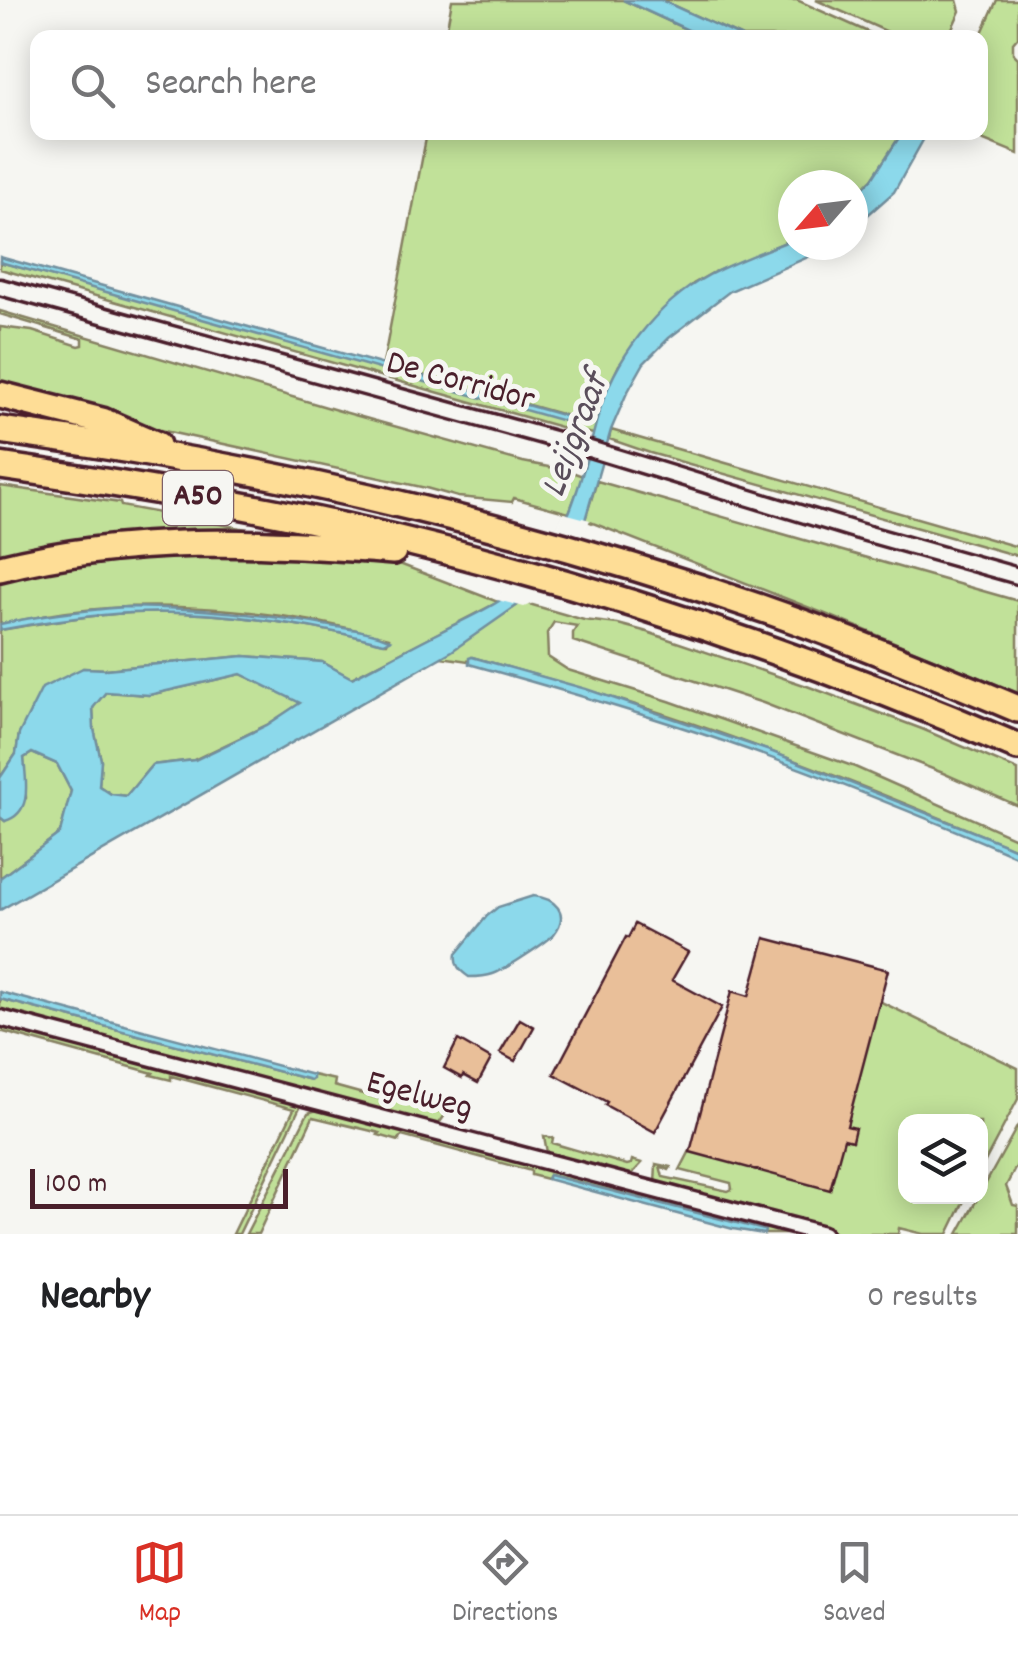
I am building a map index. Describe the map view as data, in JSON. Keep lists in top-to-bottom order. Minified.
{"streets":{"highway":["A50"],"street":["De Corridor","Egelweg"]},"water":["Leijgraaf"],"scale_bar":"100 m","north":"bottom left","page":{"search":"Search here","scale":"100 m","heading":["Nearby","0 results"],"nav":["Map","Directions","Saved"]}}
